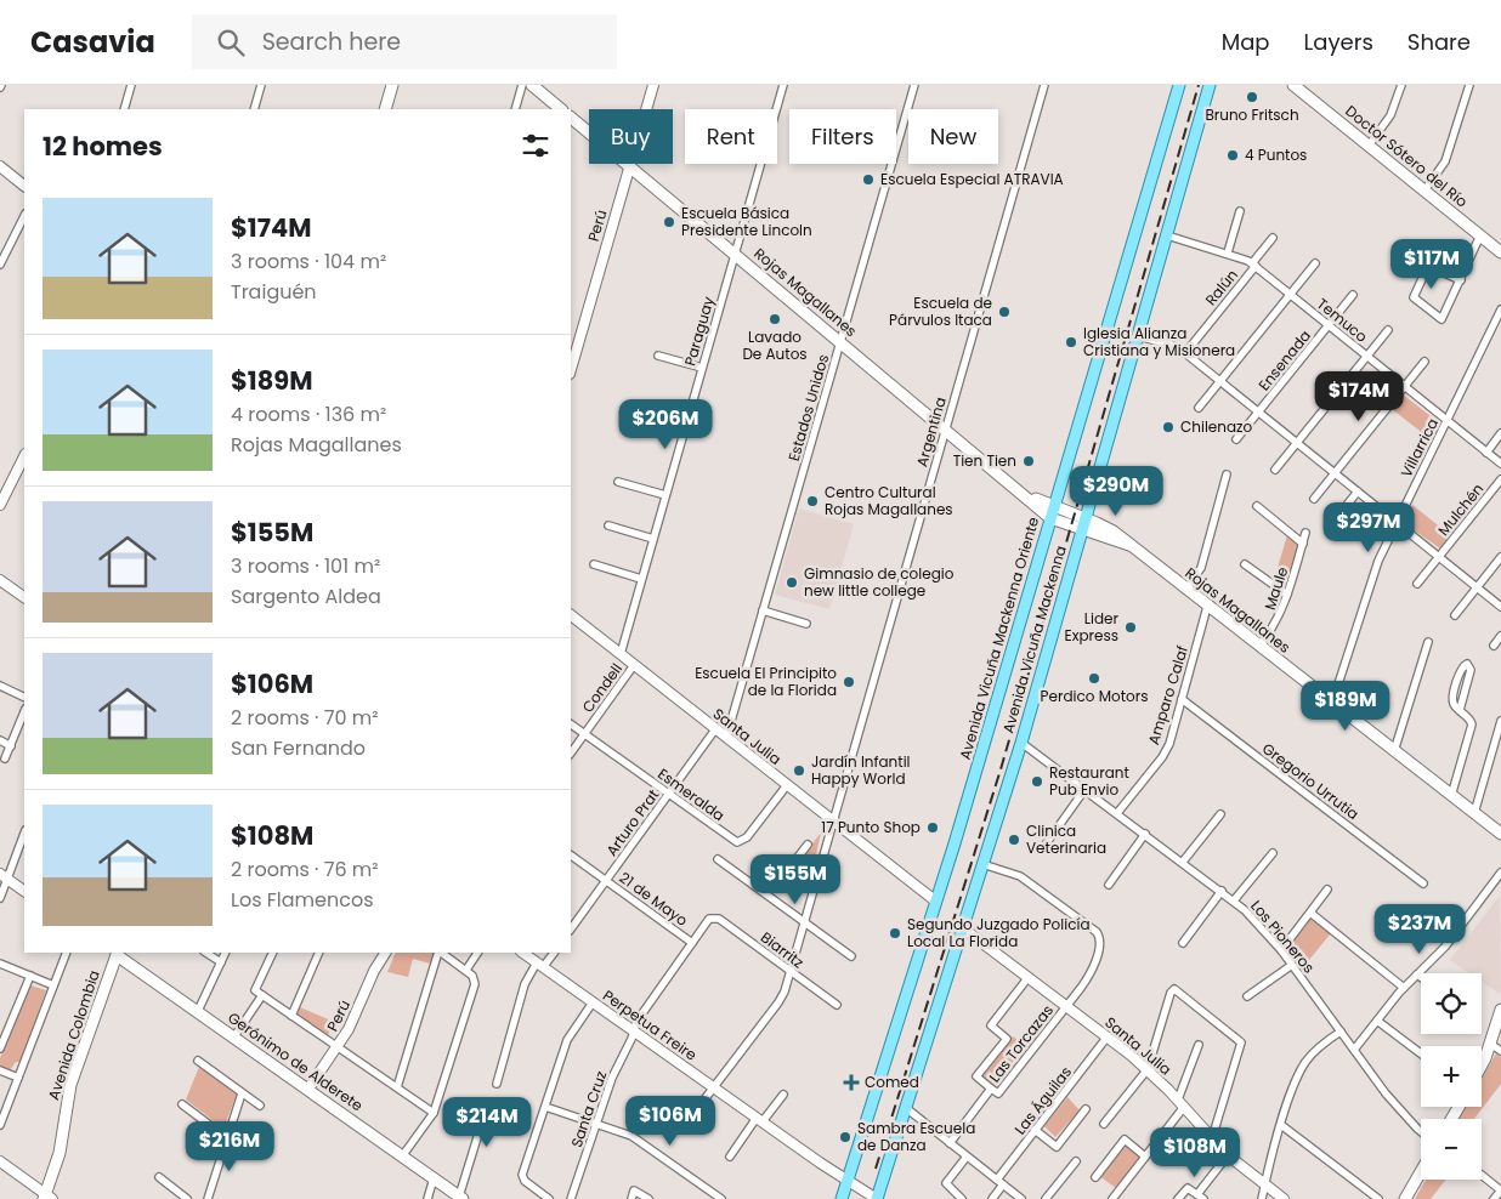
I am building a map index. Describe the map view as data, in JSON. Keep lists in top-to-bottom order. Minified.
{"streets":{"main road":["Doctor Sótero del Río","Rojas Magallanes","Avenida Vicuña Mackenna Oriente","Avenida Vicuña Mackenna","Avenida Colombia","Gerónimo de Alderete"],"street":["Perú","Ralún","Temuco","Paraguay","Ensenada","Estados Unidos","Argentina","Villarrica","Mulchén","Maule","Condell","Amparo Calaf","Santa Julia","Gregorio Urrutia","Esmeralda","Arturo Prat","21 de Mayo","Los Pioneros","Biarritz","Perpetua Freire","Las Torcazas","Las Águilas","Santa Cruz"]},"crossings":[["Perú","Rojas Magallanes"],["Perú","Gerónimo de Alderete"],["Ralún","Temuco"],["Rojas Magallanes","Paraguay"],["Rojas Magallanes","Estados Unidos"],["Rojas Magallanes","Argentina"],["Rojas Magallanes","Villarrica"],["Rojas Magallanes","Maule"],["Rojas Magallanes","Avenida Vicuña Mackenna Oriente"],["Rojas Magallanes","Avenida Vicuña Mackenna"],["Rojas Magallanes","Amparo Calaf"],["Temuco","Ensenada"],["Temuco","Villarrica"],["Temuco","Avenida Vicuña Mackenna"],["Paraguay","Santa Julia"],["Estados Unidos","Santa Julia"],["Argentina","Santa Julia"],["Argentina","Biarritz"],["Argentina","Perpetua Freire"],["Avenida Vicuña Mackenna Oriente","Santa Julia"],["Avenida Vicuña Mackenna Oriente","Perpetua Freire"],["Avenida Vicuña Mackenna","Santa Julia"],["Avenida Vicuña Mackenna","Los Pioneros"],["Avenida Vicuña Mackenna","Perpetua Freire"],["Condell","Santa Julia"],["Condell","Esmeralda"],["Amparo Calaf","Gregorio Urrutia"],["Amparo Calaf","Los Pioneros"],["Santa Julia","Esmeralda"],["Santa Julia","Arturo Prat"],["Santa Julia","Las Torcazas"],["Santa Julia","Las Águilas"],["Esmeralda","Arturo Prat"],["Arturo Prat","21 de Mayo"],["21 de Mayo","Santa Cruz"],["Biarritz","Santa Cruz"],["Perpetua Freire","Santa Cruz"],["Avenida Colombia","Gerónimo de Alderete"]],"places":{"other":["Bruno Fritsch","4 Puntos","Escuela Especial ATRAVIA","Escuela Básica Presidente Lincoln","Escuela de Párvulos Itaca","Lavado De Autos","Iglesia Alianza Cristiana y Misionera","Chilenazo","Tien Tien","Centro Cultural Rojas Magallanes","Gimnasio de colegio new little college","Lider Express","Perdico Motors","Escuela El Principito de la Florida","Jardín Infantil Happy World","Restaurant Pub Envio","17 Punto Shop","Clinica Veterinaria","Segundo Juzgado Policía Local La Florida","Sambra Escuela de Danza"],"health":["Comed"]},"page":{"header":"Casavia","search":"Search here","nav":["Map","Layers","Share"],"chip":["Buy","Rent","Filters","New"],"heading":"12 homes","list":[{"name":"$174M","note":"3 rooms · 104 m² · Traiguén"},{"name":"$189M","note":"4 rooms · 136 m² · Rojas Magallanes"},{"name":"$155M","note":"3 rooms · 101 m² · Sargento Aldea"},{"name":"$106M","note":"2 rooms · 70 m² · San Fernando"},{"name":"$108M","note":"2 rooms · 76 m² · Los Flamencos"}],"price":["$117M","$174M","$206M","$290M","$297M","$189M","$155M","$237M","$106M","$214M","$216M","$108M"],"map_buttons":["+","−"]}}
